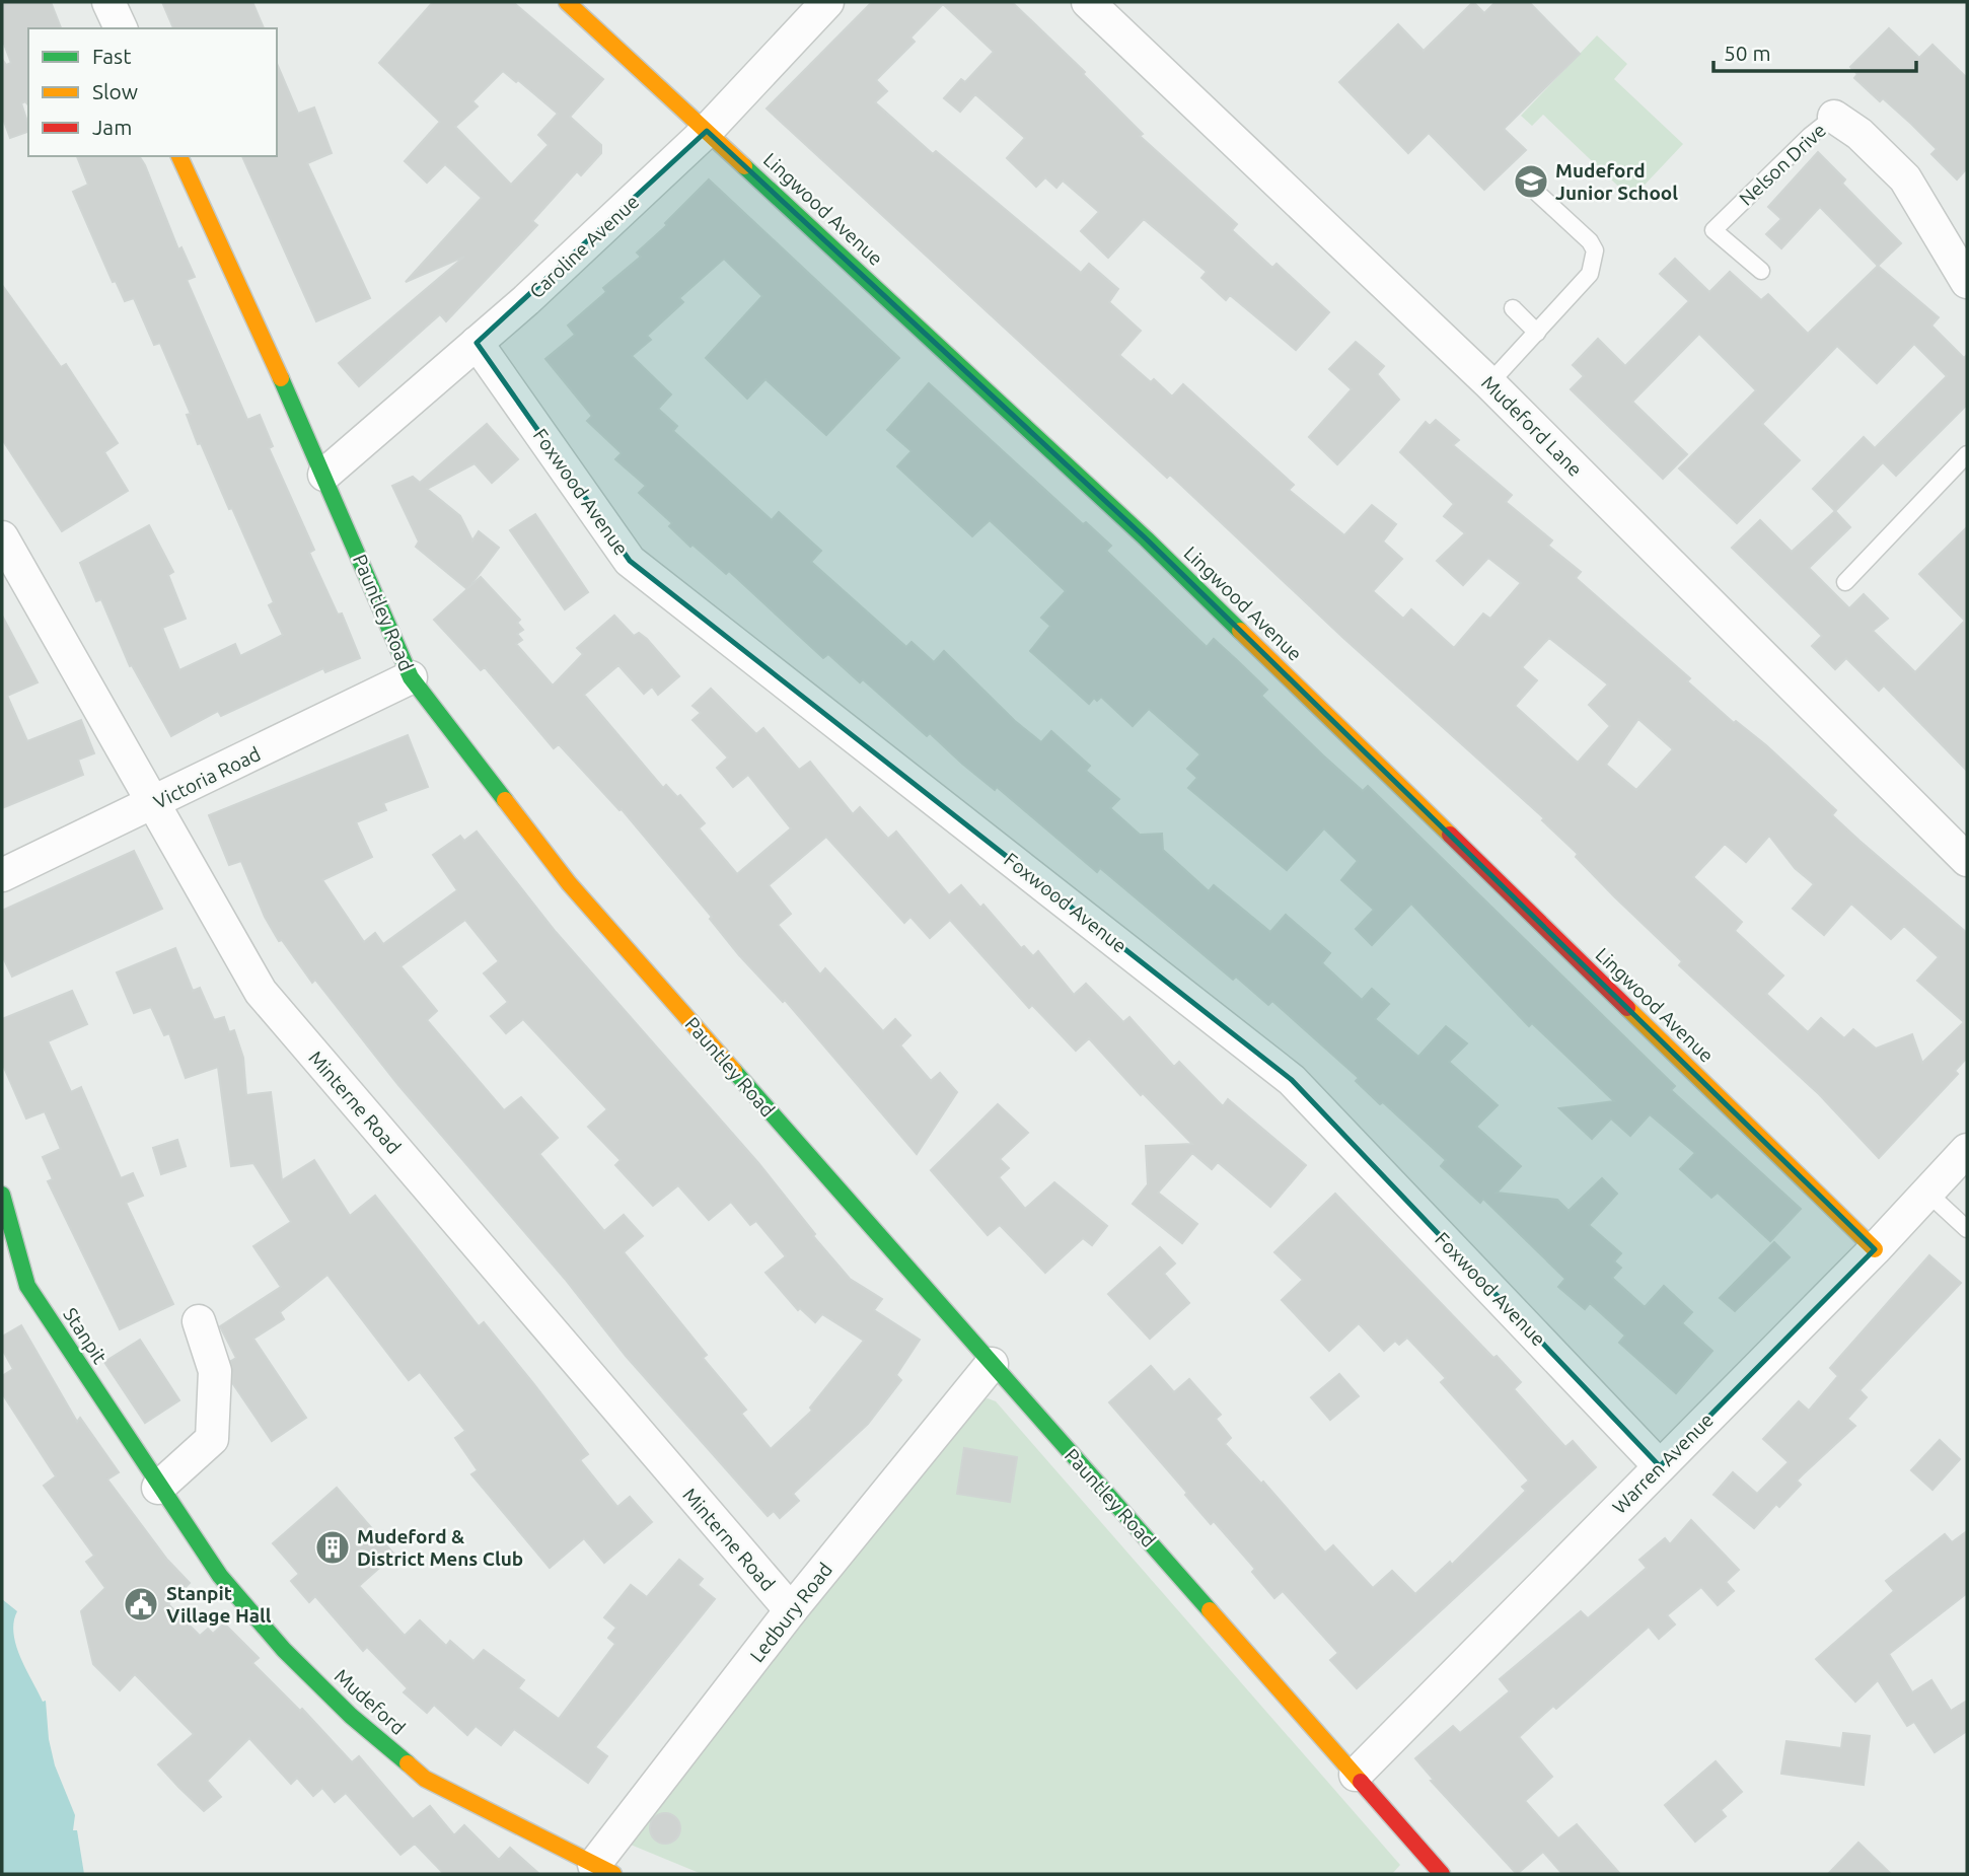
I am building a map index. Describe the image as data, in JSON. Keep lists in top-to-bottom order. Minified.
{"streets":{"street":["Nelson Drive","Lingwood Avenue","Caroline Avenue","Mudeford Lane","Foxwood Avenue","Pauntley Road","Victoria Road","Minterne Road","Stanpit","Warren Avenue","Ledbury Road","Mudeford"]},"crossings":[["Lingwood Avenue","Caroline Avenue"],["Lingwood Avenue","Warren Avenue"],["Caroline Avenue","Foxwood Avenue"],["Caroline Avenue","Pauntley Road"],["Foxwood Avenue","Warren Avenue"],["Pauntley Road","Victoria Road"],["Pauntley Road","Warren Avenue"],["Pauntley Road","Ledbury Road"],["Victoria Road","Minterne Road"],["Minterne Road","Ledbury Road"],["Stanpit","Mudeford"],["Ledbury Road","Mudeford"]],"places":{"school or university":["Mudeford Junior School"],"building":["Mudeford & District Mens Club"],"public building":["Stanpit Village Hall"]},"legend":["Fast","Slow","Jam"],"scale_bar":"50 m"}
